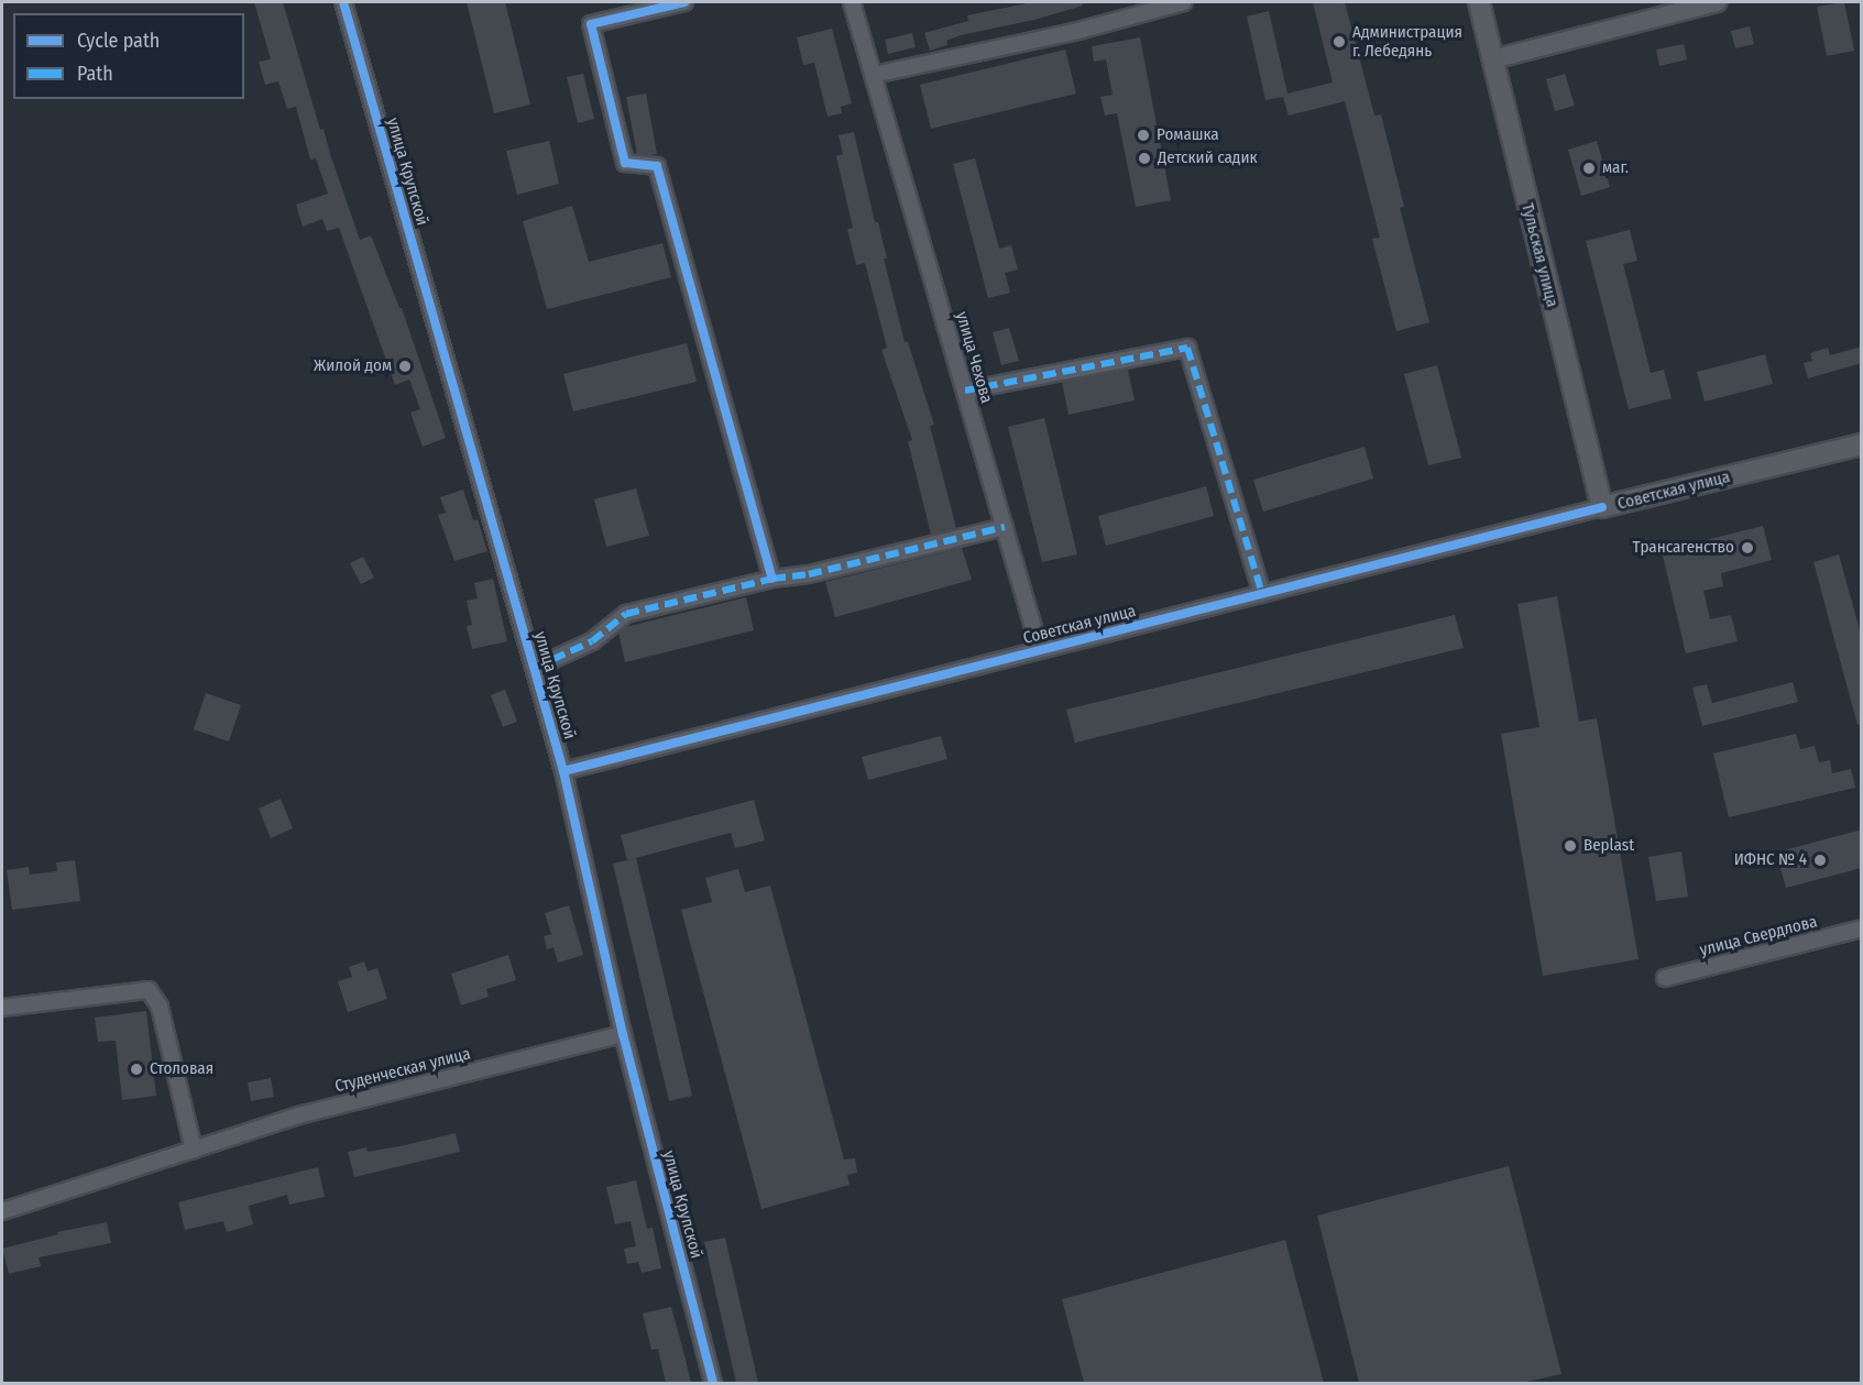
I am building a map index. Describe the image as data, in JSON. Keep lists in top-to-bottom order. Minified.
{"streets":{"main road":["Тульская улица","Советская улица"],"street":["улица Крупской","улица Чехова","улица Свердлова","Студенческая улица"]},"crossings":[["улица Крупской","Советская улица"],["улица Крупской","Студенческая улица"],["Тульская улица","Советская улица"],["улица Чехова","Советская улица"]],"places":["Администрация г. Лебедянь","Ромашка","Детский садик","маг.","Жилой дом","Трансагенство","Beplast","ИФНС № 4","Столовая"],"legend":["Cycle path","Path"]}
